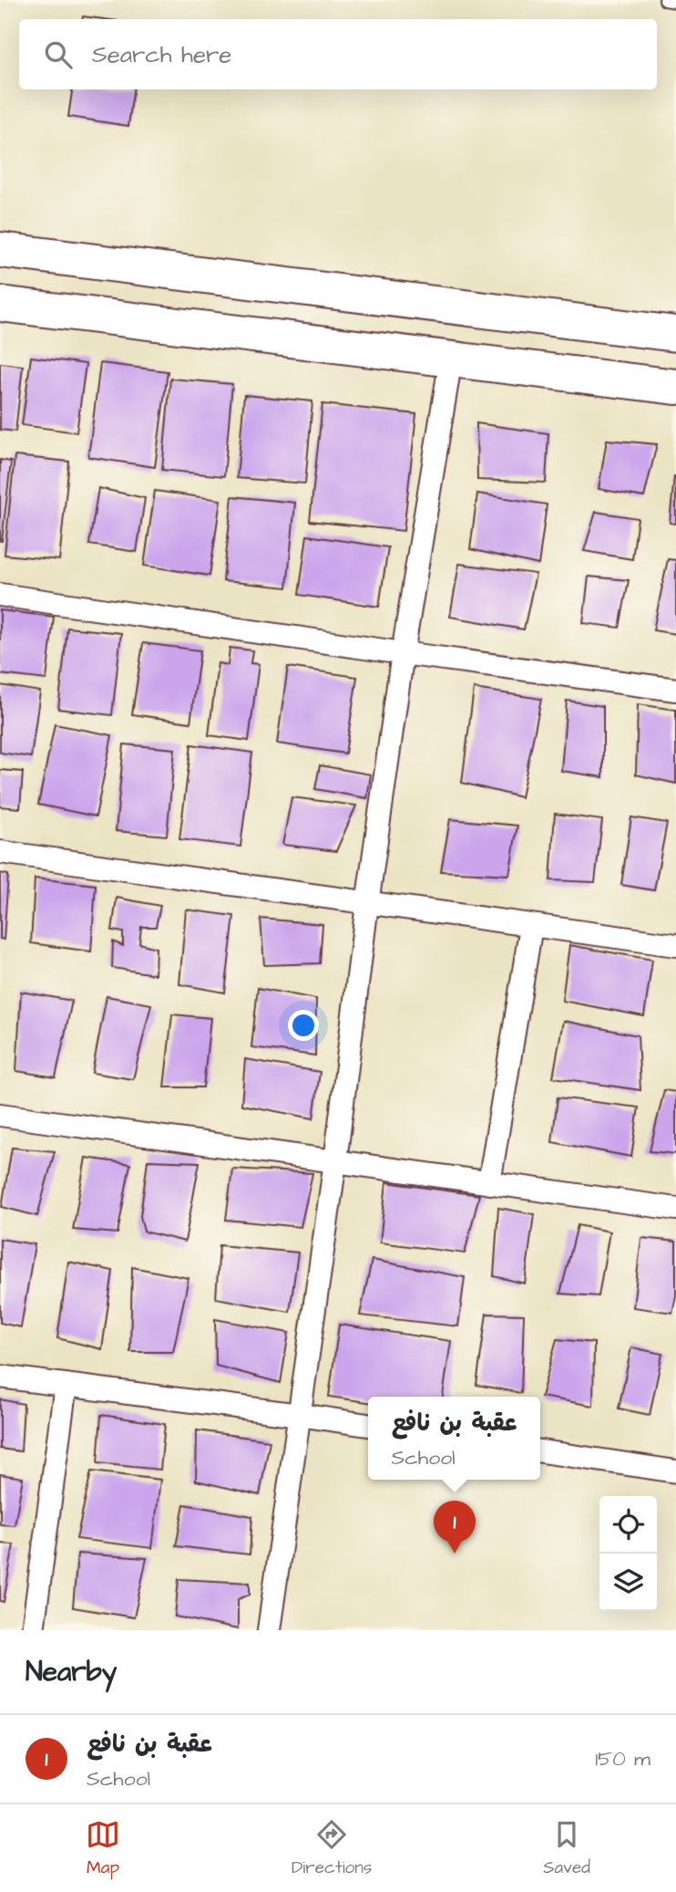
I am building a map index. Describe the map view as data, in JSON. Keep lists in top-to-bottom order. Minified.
{"page":{"search":"Search here","popup":["عقبة بن نافع","School"],"pins":"1","heading":"Nearby","list":[{"mark":"1","name":"عقبة بن نافع","note":"School","value":"150 m"}],"nav":["Map","Directions","Saved"]}}
